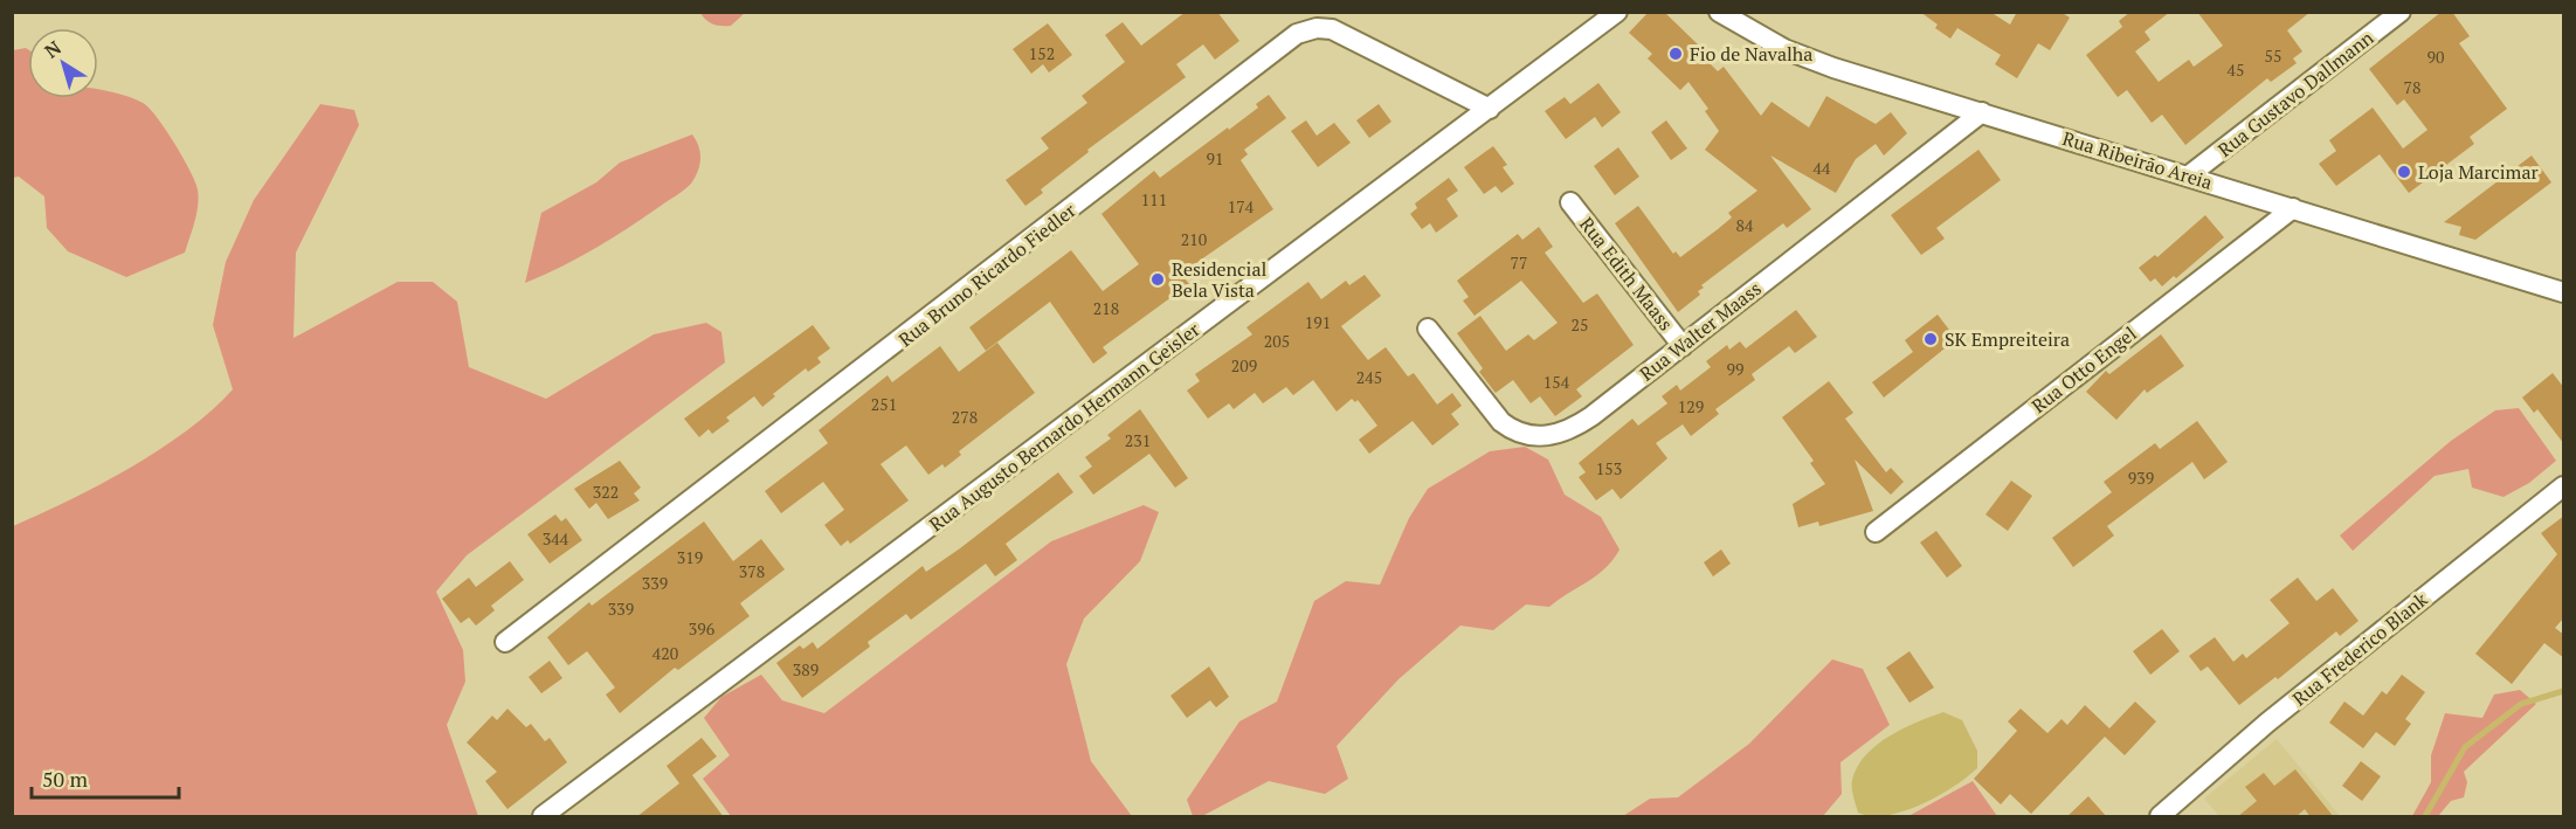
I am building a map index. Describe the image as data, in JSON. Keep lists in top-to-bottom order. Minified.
{"streets":{"street":["Rua Gustavo Dallmann","Rua Ribeirão Areia","Rua Edith Maass","Rua Bruno Ricardo Fiedler","Rua Walter Maass","Rua Otto Engel","Rua Augusto Bernardo Hermann Geisler","Rua Frederico Blank"]},"crossings":[["Rua Gustavo Dallmann","Rua Ribeirão Areia"],["Rua Ribeirão Areia","Rua Walter Maass"],["Rua Ribeirão Areia","Rua Otto Engel"],["Rua Edith Maass","Rua Walter Maass"],["Rua Bruno Ricardo Fiedler","Rua Augusto Bernardo Hermann Geisler"]],"places":["Fio de Navalha","Loja Marcimar","Residencial Bela Vista","SK Empreiteira"],"house_numbers":["152","55","90","45","78","91","44","111","174","84","210","77","218","191","25","205","209","99","245","154","251","129","278","231","153","939","322","344","319","378","339","339","396","420","389"],"scale_bar":"50 m","north":"top left"}
